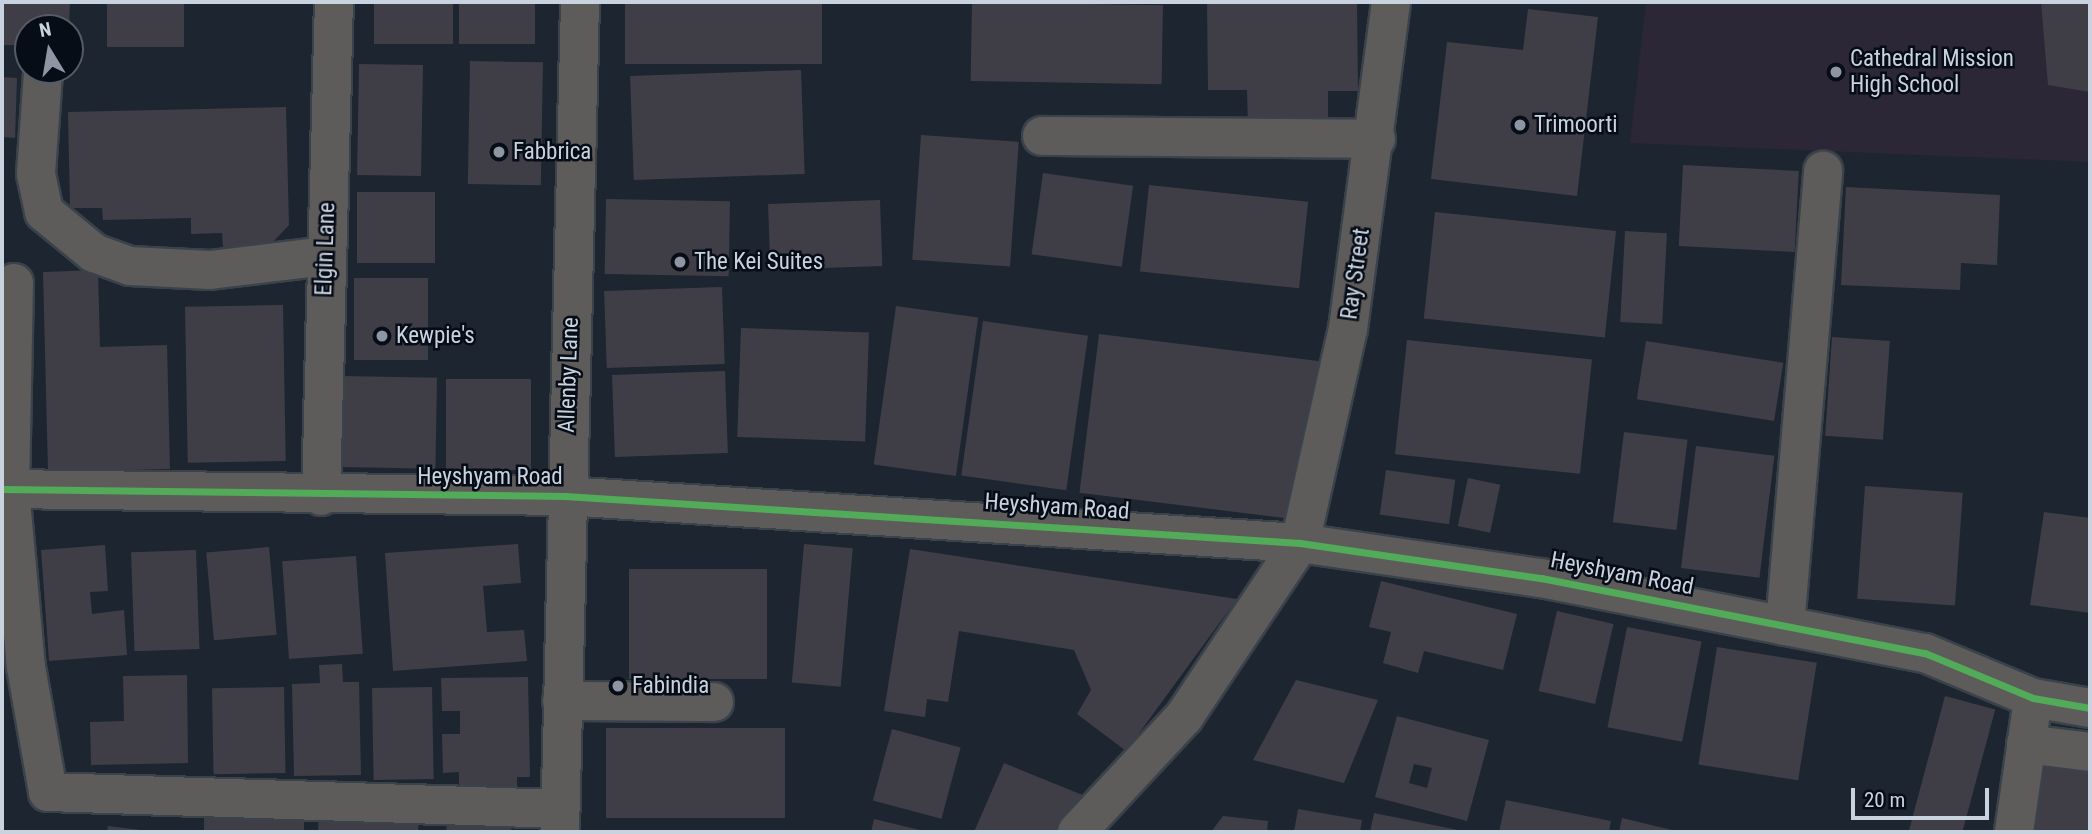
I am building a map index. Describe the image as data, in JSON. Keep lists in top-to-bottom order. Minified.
{"streets":{"street":["Elgin Lane","Ray Street","Allenby Lane","Heyshyam Road"]},"crossings":[["Elgin Lane","Heyshyam Road"],["Ray Street","Heyshyam Road"],["Allenby Lane","Heyshyam Road"]],"places":["Cathedral Mission High School","Trimoorti","Fabbrica","The Kei Suites","Kewpie's","Fabindia"],"scale_bar":"20 m","north":"top"}
